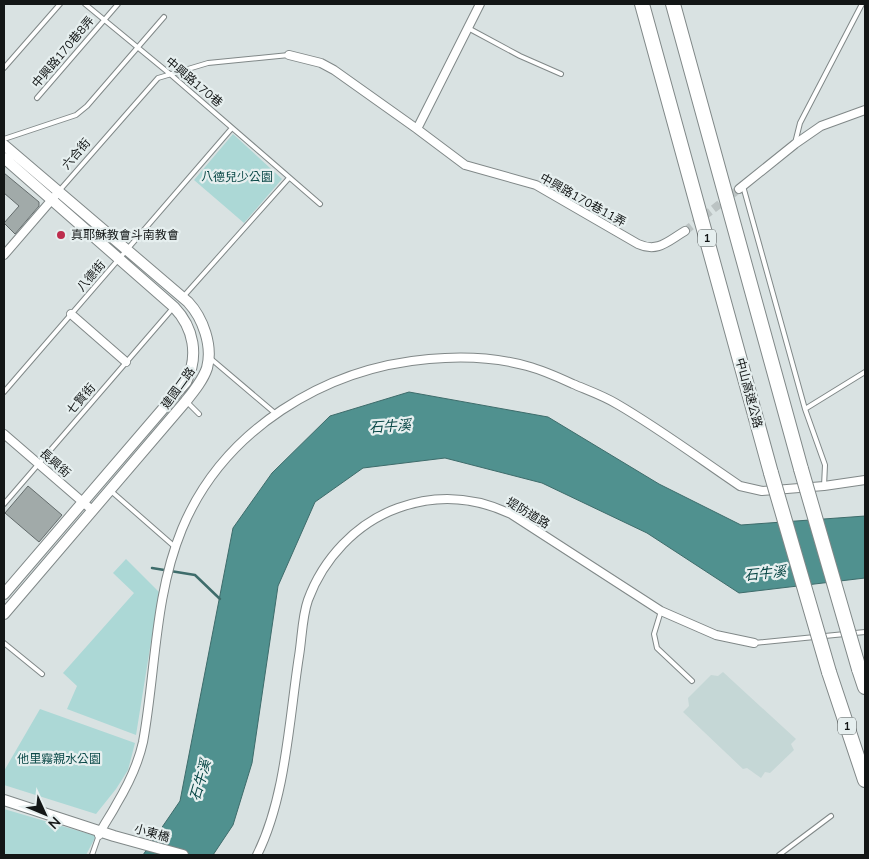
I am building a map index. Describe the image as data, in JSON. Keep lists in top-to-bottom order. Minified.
{"streets":{"highway":["1","中山高速公路"],"street":["六合街","中興路170巷11弄","建國二路","長興街","堤防道路","小東橋"],"lane":["中興路170巷8弄","中興路170巷","八德街","七賢街"]},"crossings":[["中興路170巷8弄","中興路170巷"],["中興路170巷","六合街"],["中興路170巷","中興路170巷11弄"],["中興路170巷","八德街"],["六合街","中興路170巷11弄"],["六合街","建國二路"],["八德街","建國二路"],["建國二路","七賢街"],["建國二路","長興街"],["七賢街","長興街"]],"water":["石牛溪"],"parks":["八德兒少公園","他里霧親水公園"],"places":["真耶穌教會斗南教會"],"north":"bottom right"}
